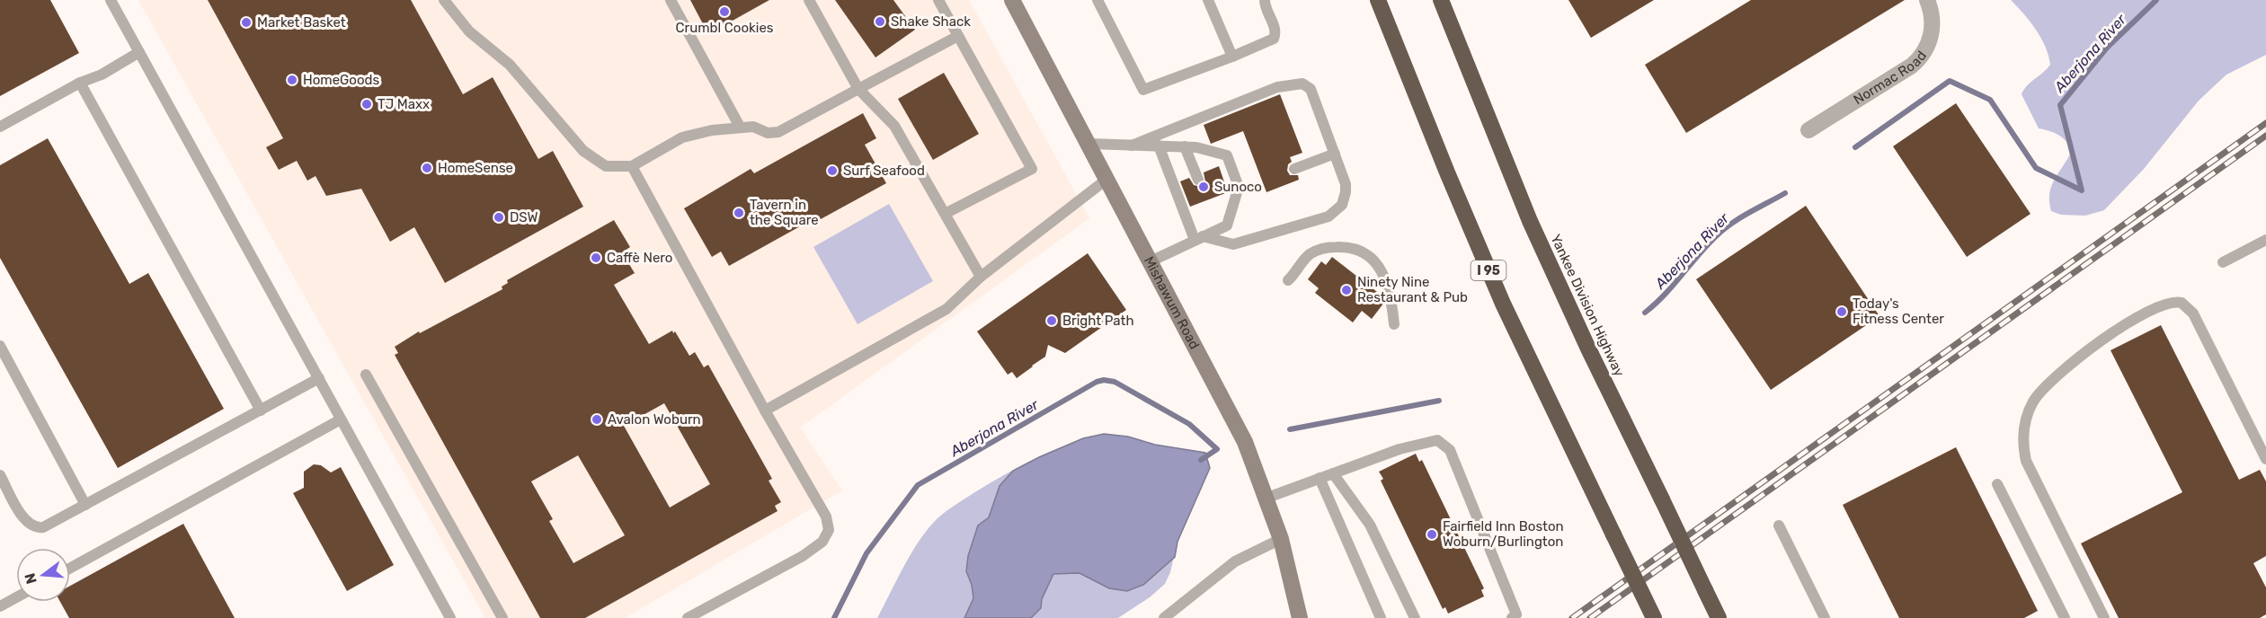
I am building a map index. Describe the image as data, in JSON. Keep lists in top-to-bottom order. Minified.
{"streets":{"highway":["I 95","Yankee Division Highway"],"main road":["Mishawum Road"],"street":["Normac Road"]},"water":["Aberjona River"],"places":["Crumbl Cookies","Shake Shack","Market Basket","HomeGoods","TJ Maxx","HomeSense","Surf Seafood","Sunoco","Tavern in the Square","DSW","Caffè Nero","Ninety Nine Restaurant & Pub","Today's Fitness Center","Bright Path","Avalon Woburn","Fairfield Inn Boston Woburn/Burlington"],"north":"left"}
